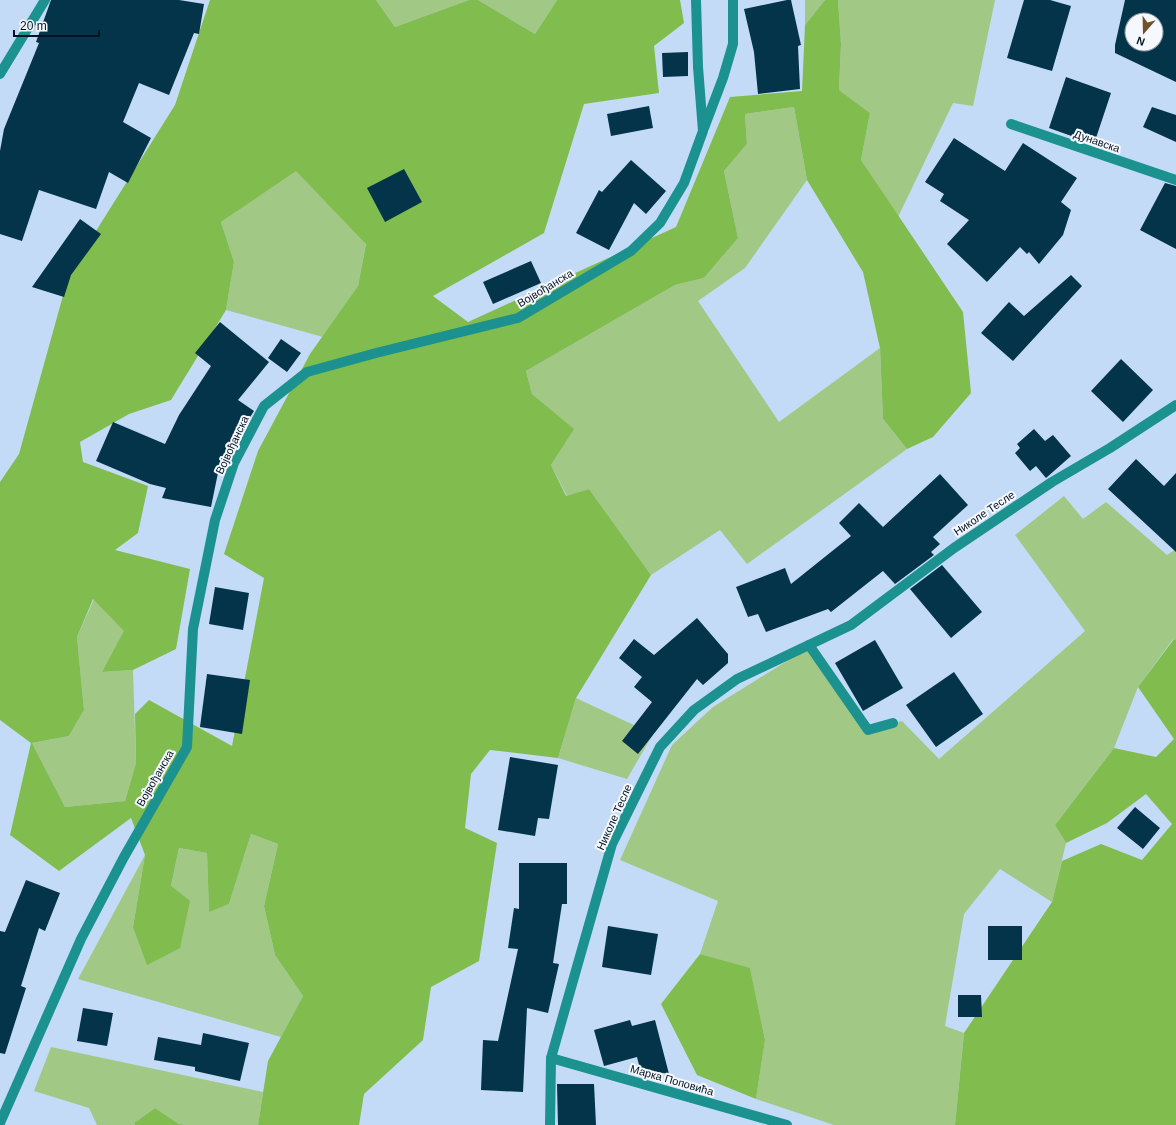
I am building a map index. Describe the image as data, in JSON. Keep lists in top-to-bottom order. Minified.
{"streets":{"street":["Дунавска","Војвођанска","Николе Тесле","Марка Поповића"]},"crossings":[["Николе Тесле","Марка Поповића"]],"scale_bar":"20 m","north":"bottom"}
